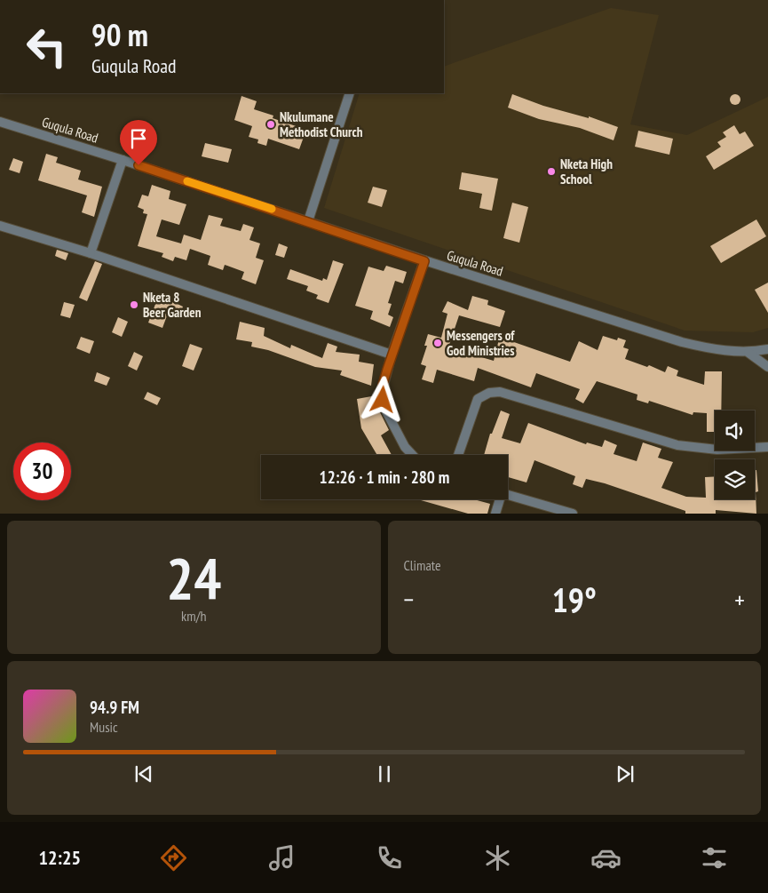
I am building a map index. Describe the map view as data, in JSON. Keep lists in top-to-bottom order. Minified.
{"streets":{"street":["Guqula Road"]},"places":["Nkulumane Methodist Church","Nketa High School","Nketa 8 Beer Garden","Messengers of God Ministries"],"page":{"turn":["90 m","Guqula Road"],"limit":"30","trip":"12:26 · 1 min · 280 m","tile":[["24","km/h"],"Climate"],"heat":["−","19°","+"],"song":["94.9 FM","Music"],"tabs":"12:25"}}
